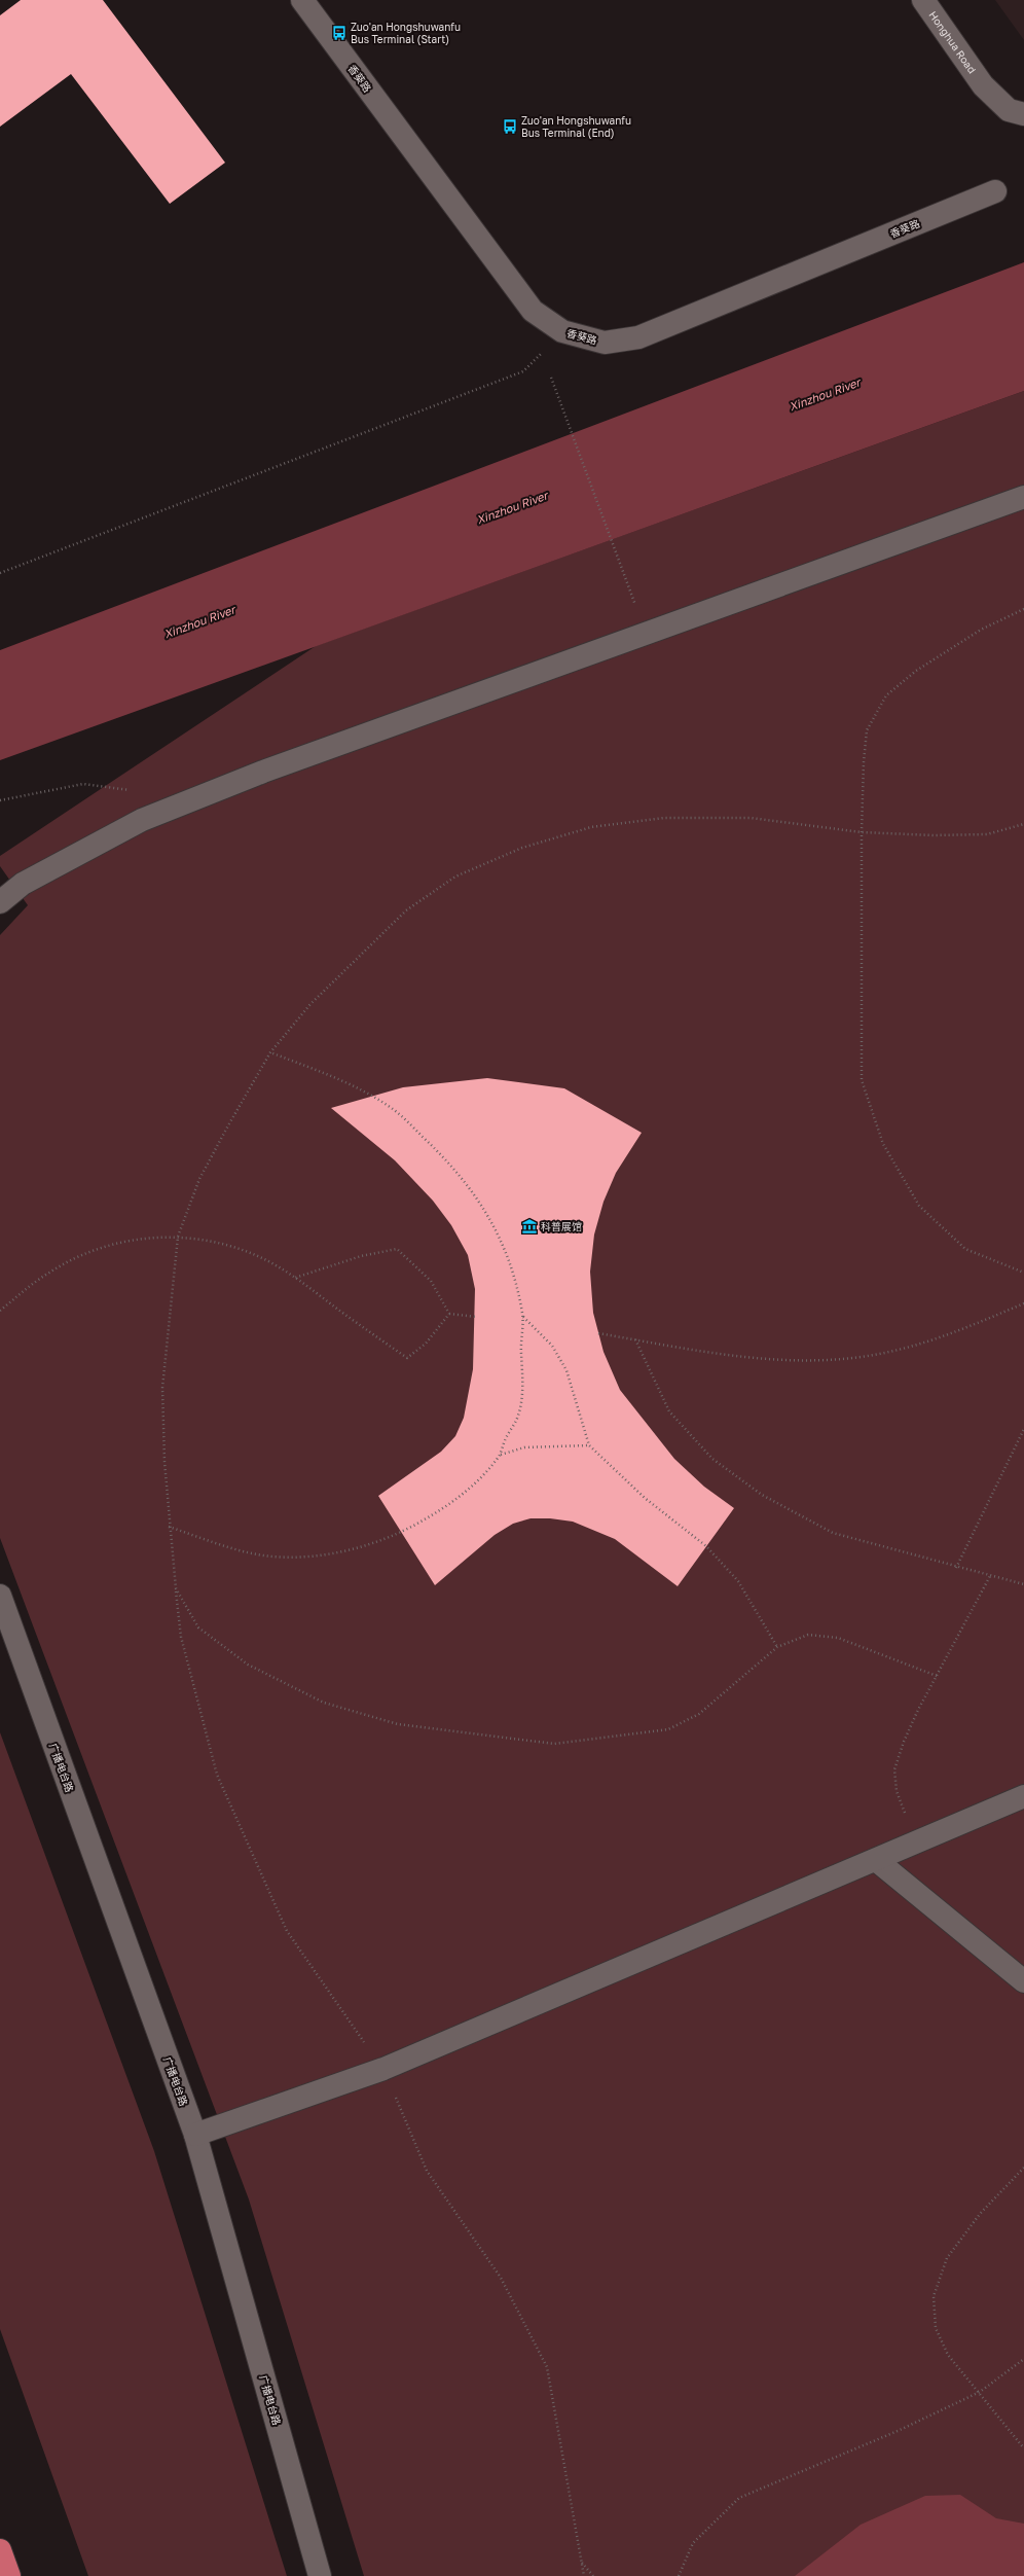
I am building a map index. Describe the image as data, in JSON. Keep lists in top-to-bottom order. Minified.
{"streets":{"street":["Honghua Road","香葵路","广播电台路"]},"water":["Xinzhou River"],"places":{"bus stop":["Zuo'an Hongshuwanfu Bus Terminal (Start)","Zuo'an Hongshuwanfu Bus Terminal (End)"],"museum":["科普展馆"]}}
